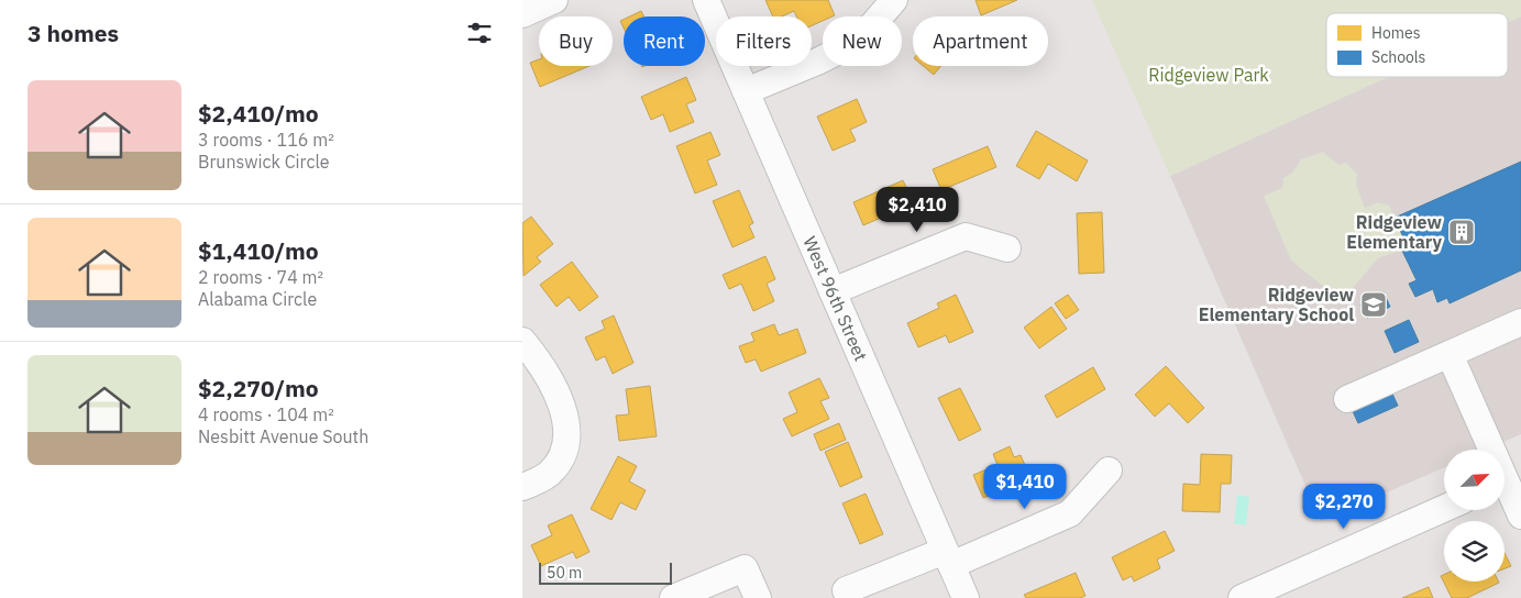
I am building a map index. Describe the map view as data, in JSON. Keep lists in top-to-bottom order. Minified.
{"streets":{"street":["West 96th Street"]},"parks":["Ridgeview Park"],"places":{"building":["Ridgeview Elementary"],"school or university":["Ridgeview Elementary School"]},"legend":["Homes","Schools"],"scale_bar":"50 m","north":"top right","page":{"heading":"3 homes","chip":["Buy","Rent","Filters","New","Apartment"],"list":[{"name":"$2,410/mo","note":"3 rooms · 116 m² · Brunswick Circle"},{"name":"$1,410/mo","note":"2 rooms · 74 m² · Alabama Circle"},{"name":"$2,270/mo","note":"4 rooms · 104 m² · Nesbitt Avenue South"}],"price":["$2,410","$1,410","$2,270"],"scale":"50 m"}}
